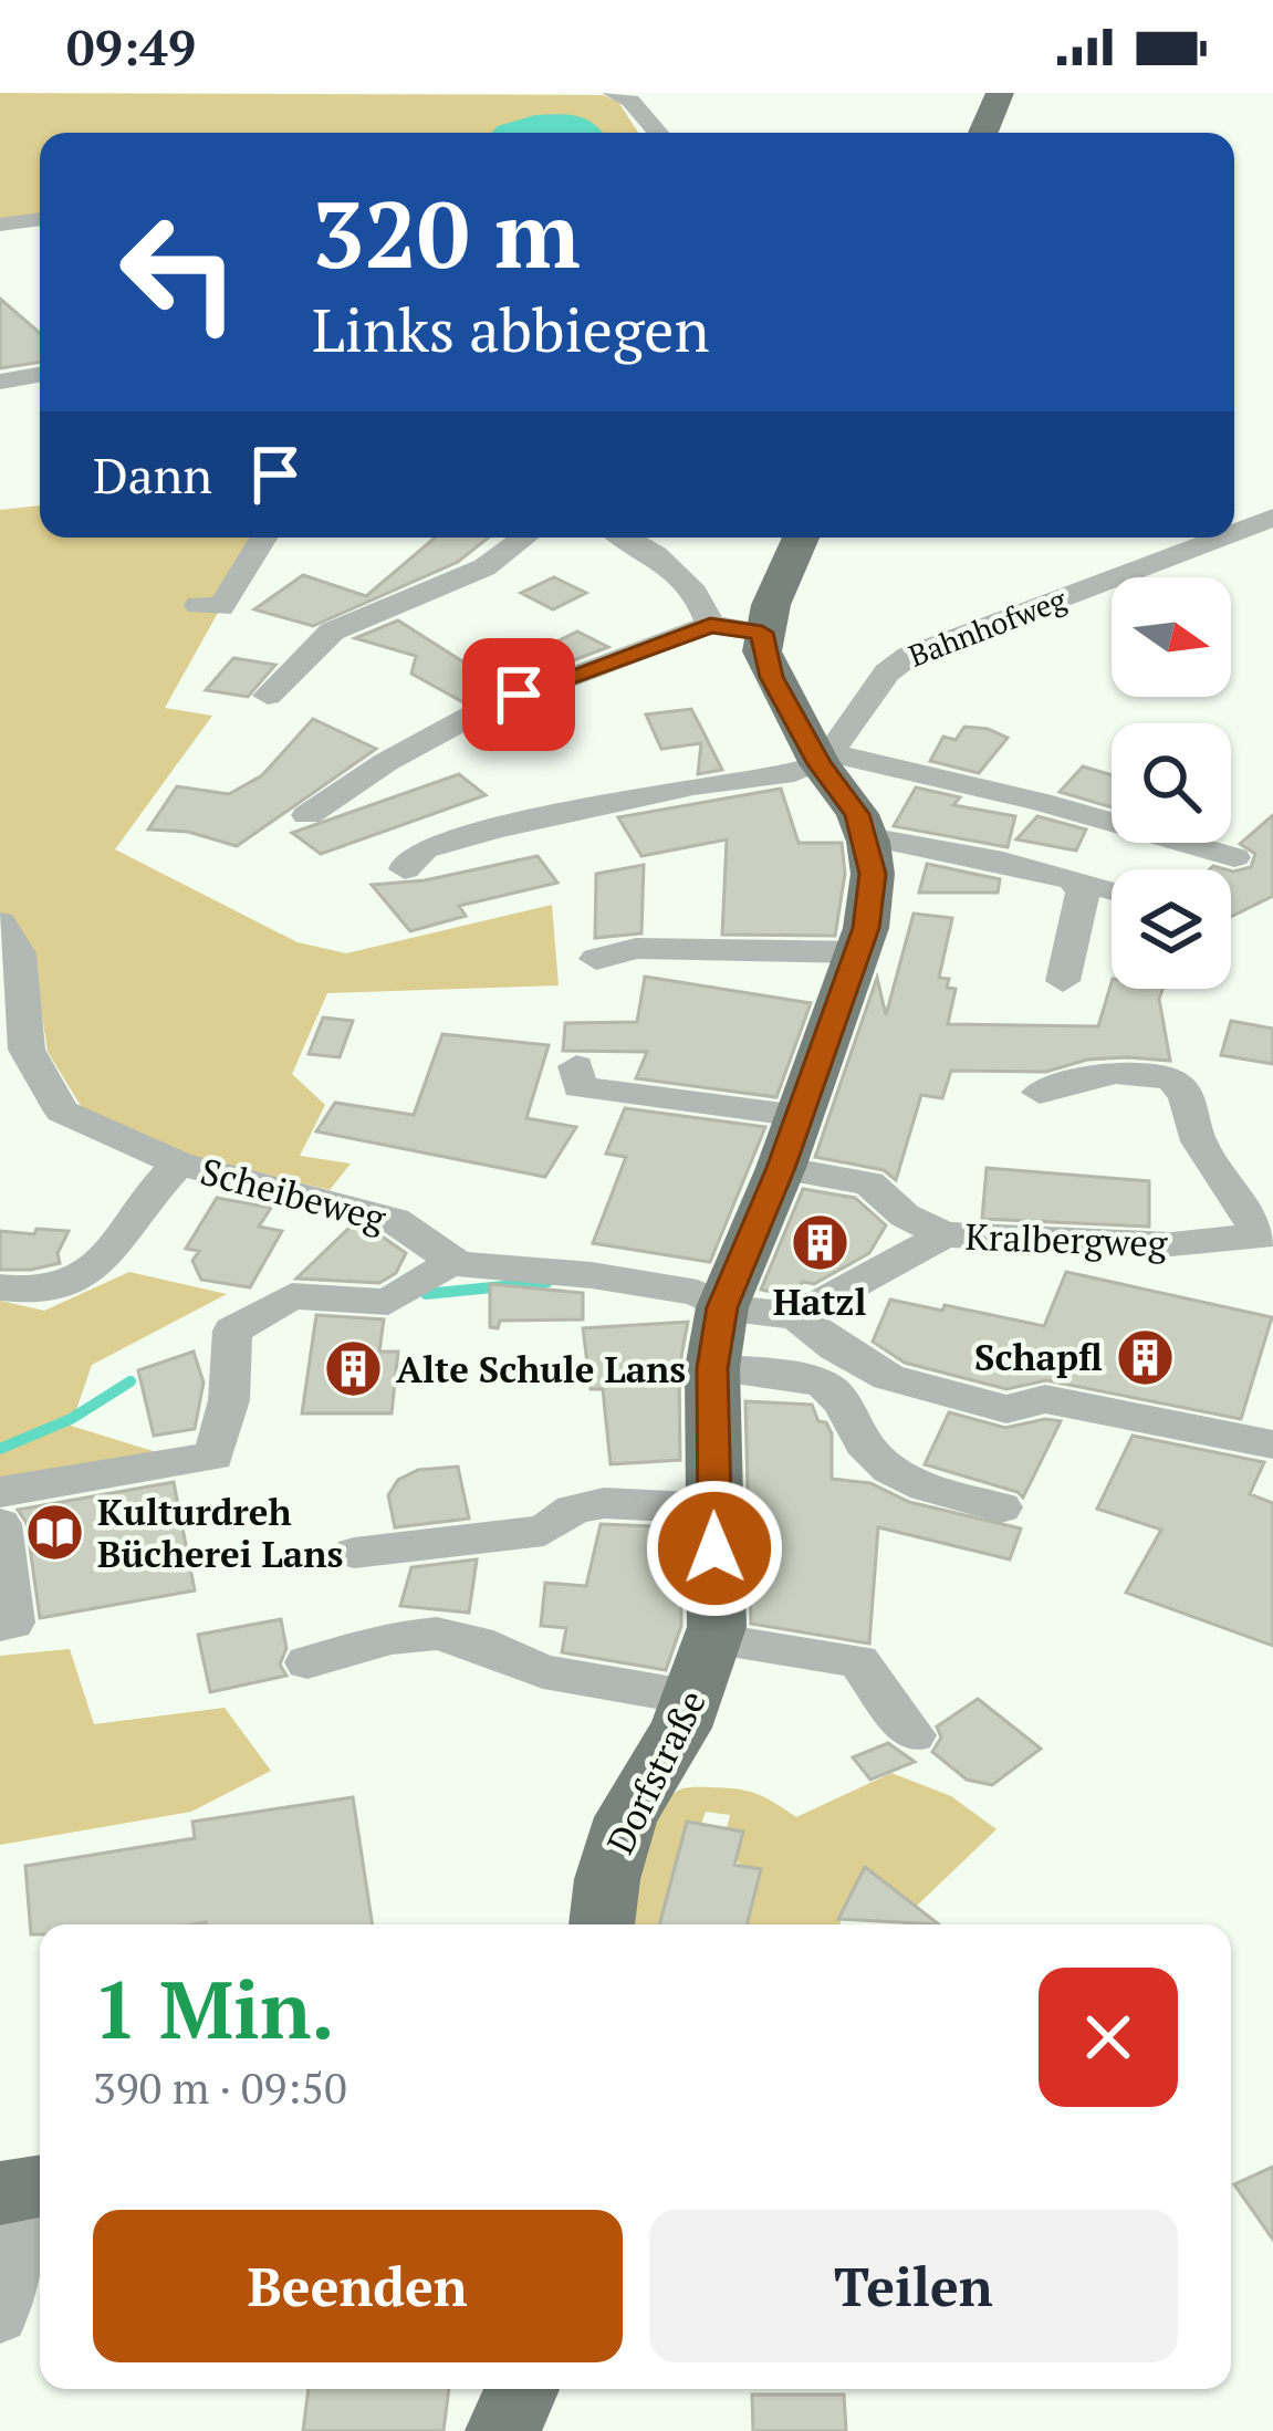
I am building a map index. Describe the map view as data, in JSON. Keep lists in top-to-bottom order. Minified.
{"streets":{"main road":["Dorfstraße"],"street":["Bahnhofweg","Scheibeweg","Kralbergweg"]},"places":{"building":["Hatzl","Schapfl","Alte Schule Lans"],"library":["Kulturdreh Bücherei Lans"]},"north":"right","page":{"status":"09:49","turn":["320 m","Links abbiegen"],"then":"Dann","heading":["1 Min.","390 m · 09:50"],"buttons":["Beenden","Teilen"]}}
